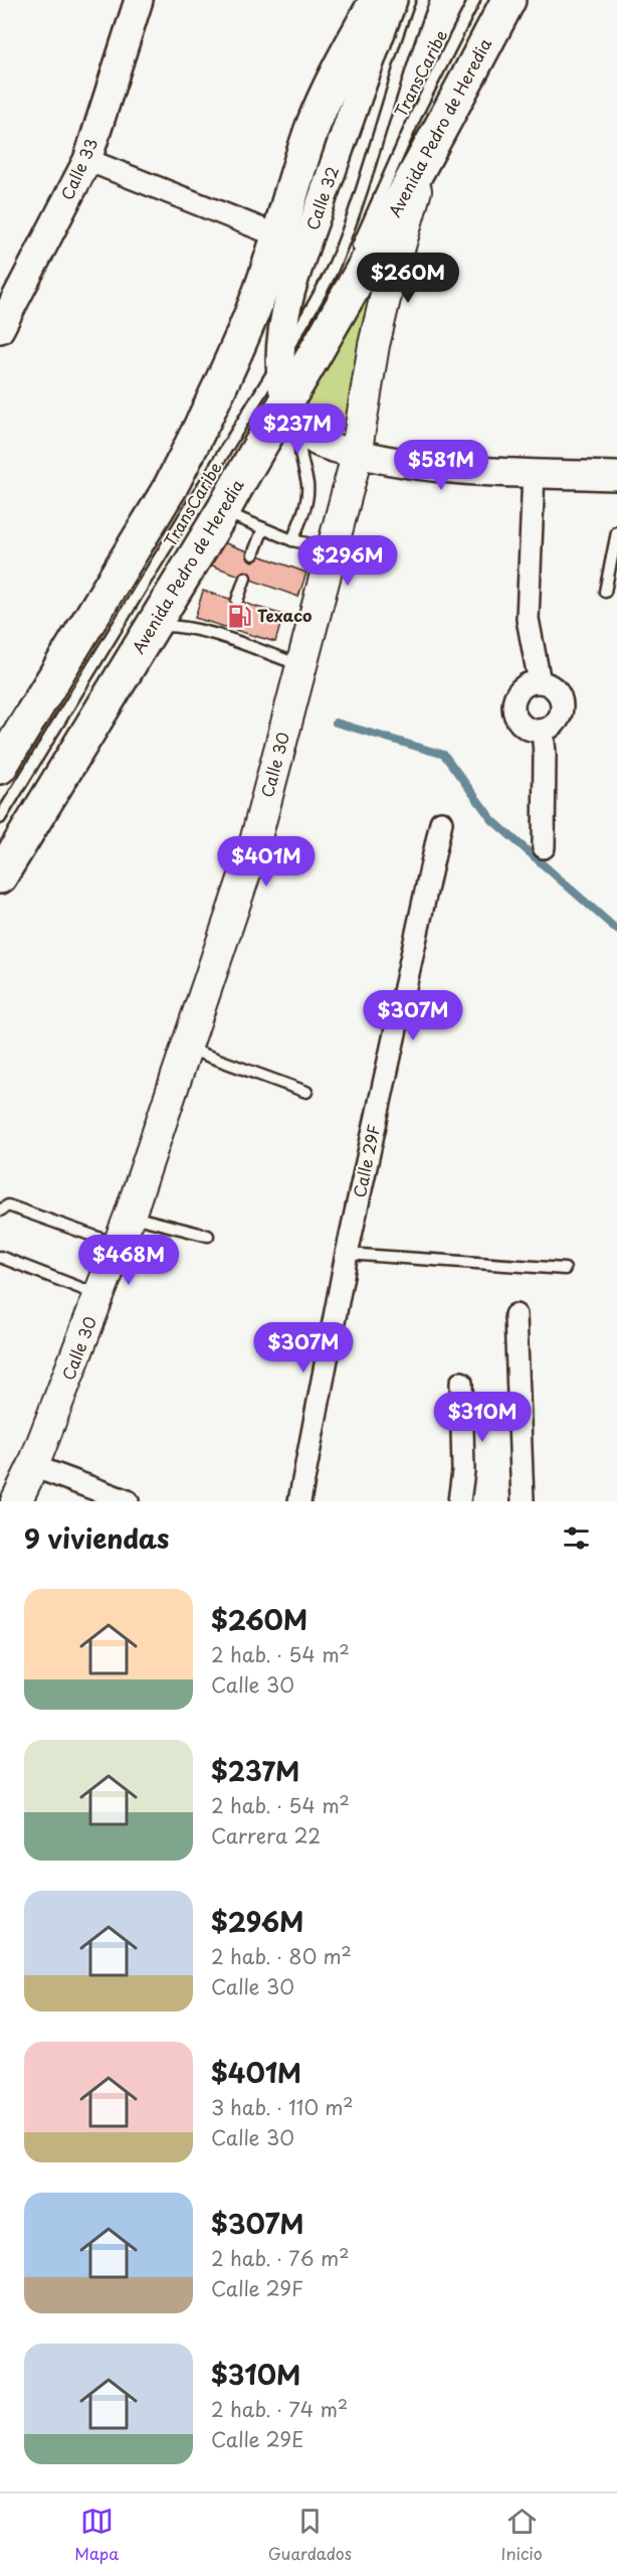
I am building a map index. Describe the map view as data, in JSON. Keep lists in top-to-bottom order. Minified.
{"streets":{"highway":["Avenida Pedro de Heredia"],"main road":["Calle 30"],"street":["Calle 33","Calle 32","Calle 29F"],"lane":["TransCaribe"]},"crossings":[["TransCaribe","Avenida Pedro de Heredia"],["TransCaribe","Calle 32"],["Avenida Pedro de Heredia","Calle 32"],["Avenida Pedro de Heredia","Calle 30"]],"places":{"fuel station":["Texaco"]},"page":{"price":["$260M","$237M","$581M","$296M","$401M","$307M","$468M","$307M","$310M"],"heading":"9 viviendas","list":[{"name":"$260M","note":"2 hab. · 54 m² · Calle 30"},{"name":"$237M","note":"2 hab. · 54 m² · Carrera 22"},{"name":"$296M","note":"2 hab. · 80 m² · Calle 30"},{"name":"$401M","note":"3 hab. · 110 m² · Calle 30"},{"name":"$307M","note":"2 hab. · 76 m² · Calle 29F"},{"name":"$310M","note":"2 hab. · 74 m² · Calle 29E"}],"tabs":["Mapa","Guardados","Inicio"]}}
